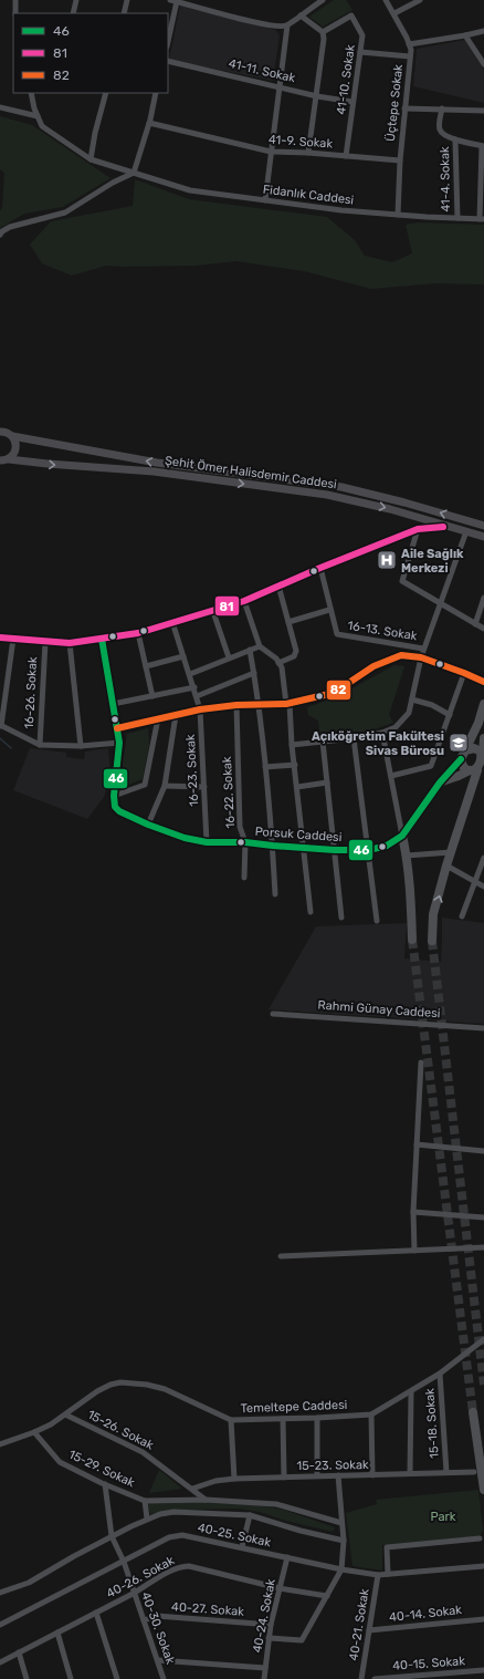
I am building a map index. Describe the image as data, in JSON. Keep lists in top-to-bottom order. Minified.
{"streets":{"main road":["Şehit Ömer Halisdemir Caddesi","Porsuk Caddesi"],"street":["41-11. Sokak","41-10. Sokak","Üçtepe Sokak","41-9. Sokak","41-4. Sokak","Fidanlık Caddesi","16-13. Sokak","16-26. Sokak","16-23. Sokak","16-22. Sokak","Rahmi Günay Caddesi","Temeltepe Caddesi","15-18. Sokak","15-26. Sokak","15-23. Sokak","15-29. Sokak","40-25. Sokak","40-26. Sokak","40-27. Sokak","40-14. Sokak","40-24. Sokak","40-21. Sokak","40-30. Sokak","40-15. Sokak"]},"crossings":[["41-11. Sokak","41-10. Sokak"],["41-10. Sokak","41-9. Sokak"],["Üçtepe Sokak","41-9. Sokak"],["Üçtepe Sokak","Fidanlık Caddesi"],["41-4. Sokak","Fidanlık Caddesi"],["16-23. Sokak","Porsuk Caddesi"],["16-22. Sokak","Porsuk Caddesi"],["Temeltepe Caddesi","15-18. Sokak"],["Temeltepe Caddesi","15-26. Sokak"],["Temeltepe Caddesi","15-29. Sokak"],["15-18. Sokak","15-23. Sokak"],["15-26. Sokak","15-23. Sokak"],["15-29. Sokak","40-30. Sokak"],["40-25. Sokak","40-24. Sokak"],["40-25. Sokak","40-21. Sokak"],["40-25. Sokak","40-30. Sokak"],["40-26. Sokak","40-24. Sokak"],["40-26. Sokak","40-30. Sokak"],["40-27. Sokak","40-24. Sokak"],["40-27. Sokak","40-30. Sokak"],["40-14. Sokak","40-21. Sokak"]],"parks":["Park"],"places":{"hospital":["Aile Sağlık Merkezi"],"school or university":["Açıköğretim Fakültesi Sivas Bürosu"]},"lines":["transit line 81","transit line 46","transit line 82"],"legend":["46","81","82"]}
